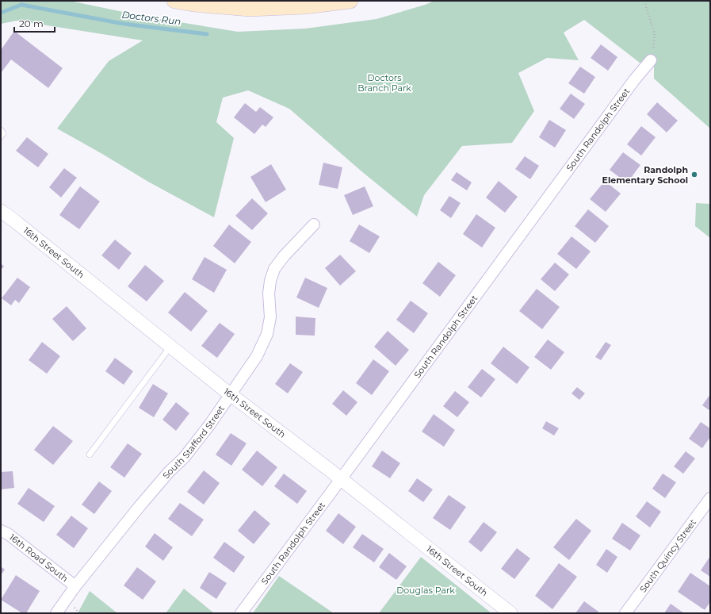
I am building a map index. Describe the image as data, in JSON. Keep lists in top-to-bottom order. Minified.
{"streets":{"street":["South Randolph Street","16th Street South","South Stafford Street","South Quincy Street","16th Road South"]},"crossings":[["South Randolph Street","16th Street South"],["16th Street South","South Stafford Street"],["South Stafford Street","16th Road South"]],"water":["Doctors Run"],"parks":["Doctors Branch Park","Douglas Park"],"places":["Randolph Elementary School"],"scale_bar":"20 m"}
